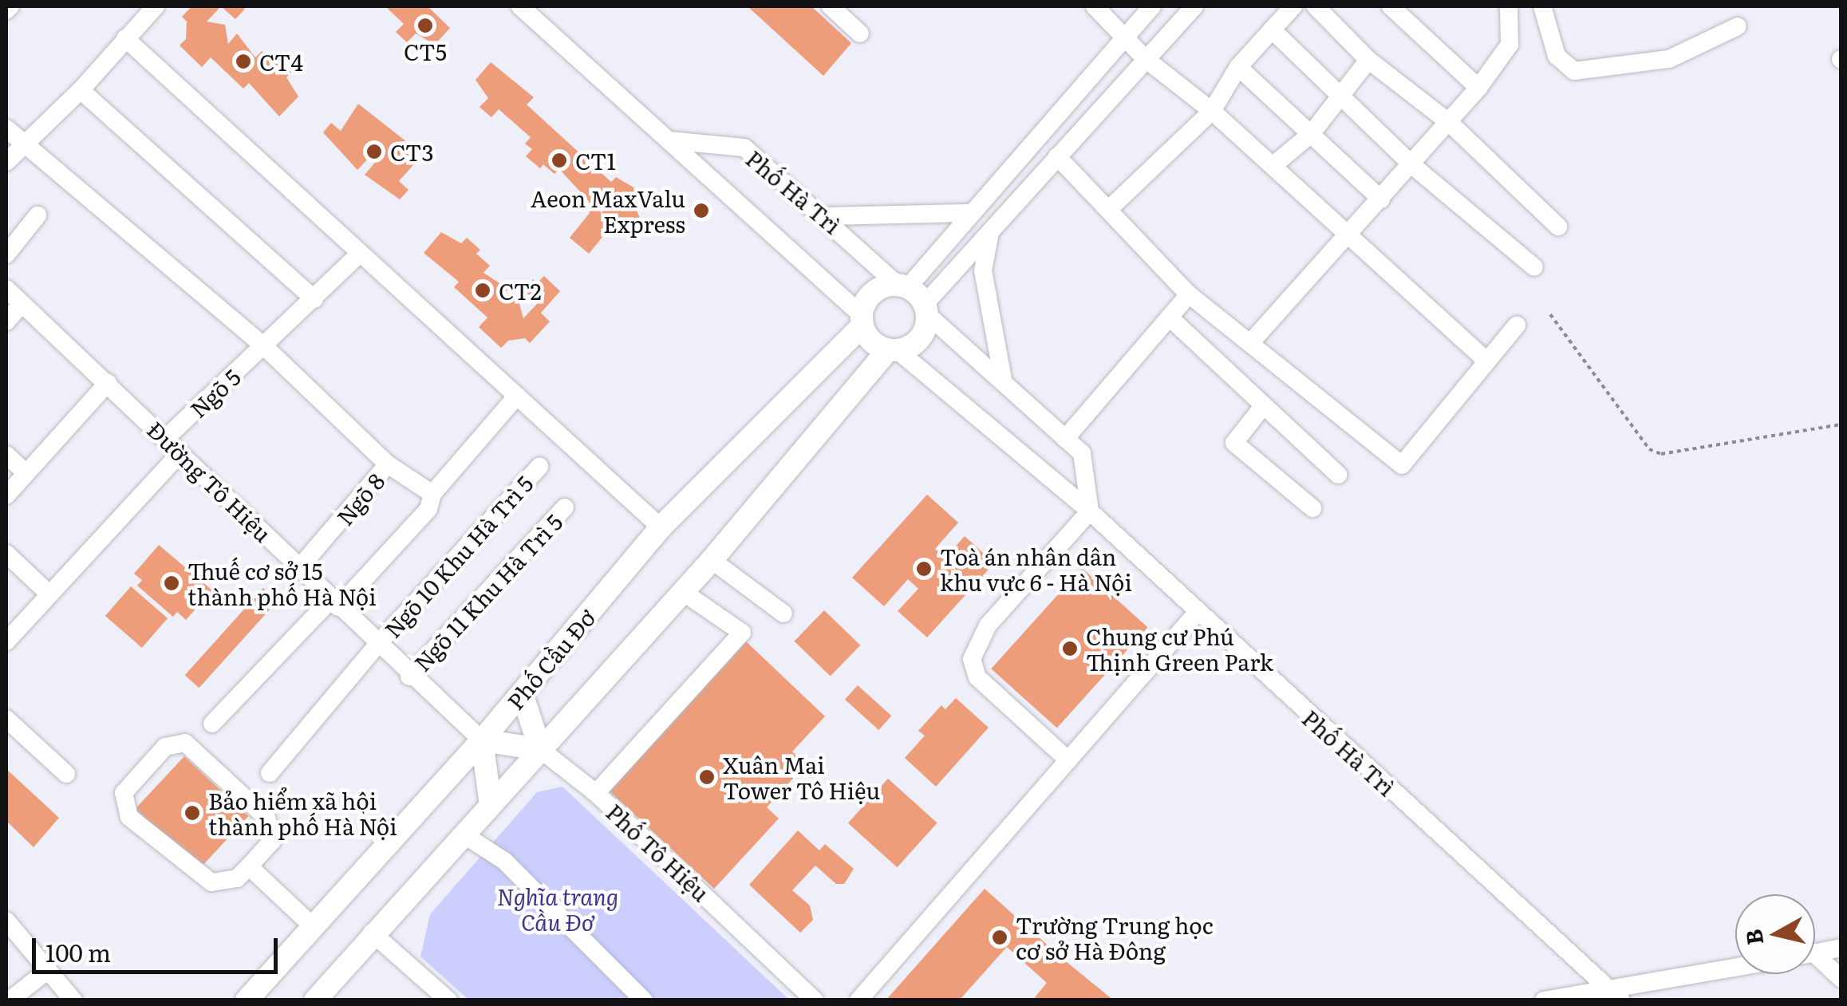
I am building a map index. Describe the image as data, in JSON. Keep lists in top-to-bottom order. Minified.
{"streets":{"main road":["Phố Cầu Đơ","Phố Tô Hiệu"],"street":["Phố Hà Trì","Ngõ 5","Đường Tô Hiệu","Ngõ 8","Ngõ 10 Khu Hà Trì 5","Ngõ 11 Khu Hà Trì 5"]},"crossings":[["Phố Hà Trì","Phố Cầu Đơ"],["Ngõ 5","Đường Tô Hiệu"],["Đường Tô Hiệu","Ngõ 8"],["Đường Tô Hiệu","Ngõ 10 Khu Hà Trì 5"],["Đường Tô Hiệu","Ngõ 11 Khu Hà Trì 5"],["Đường Tô Hiệu","Phố Cầu Đơ"],["Đường Tô Hiệu","Phố Tô Hiệu"],["Phố Cầu Đơ","Phố Tô Hiệu"]],"parks":["Nghĩa trang Cầu Đơ"],"places":["CT5","CT4","CT3","CT1","Aeon MaxValu Express","CT2","Toà án nhân dân khu vực 6 - Hà Nội","Thuế cơ sở 15 thành phố Hà Nội","Chung cư Phú Thịnh Green Park","Xuân Mai Tower Tô Hiệu","Bảo hiểm xã hội thành phố Hà Nội","Trường Trung học cơ sở Hà Đông"],"scale_bar":"100 m","north":"left"}
